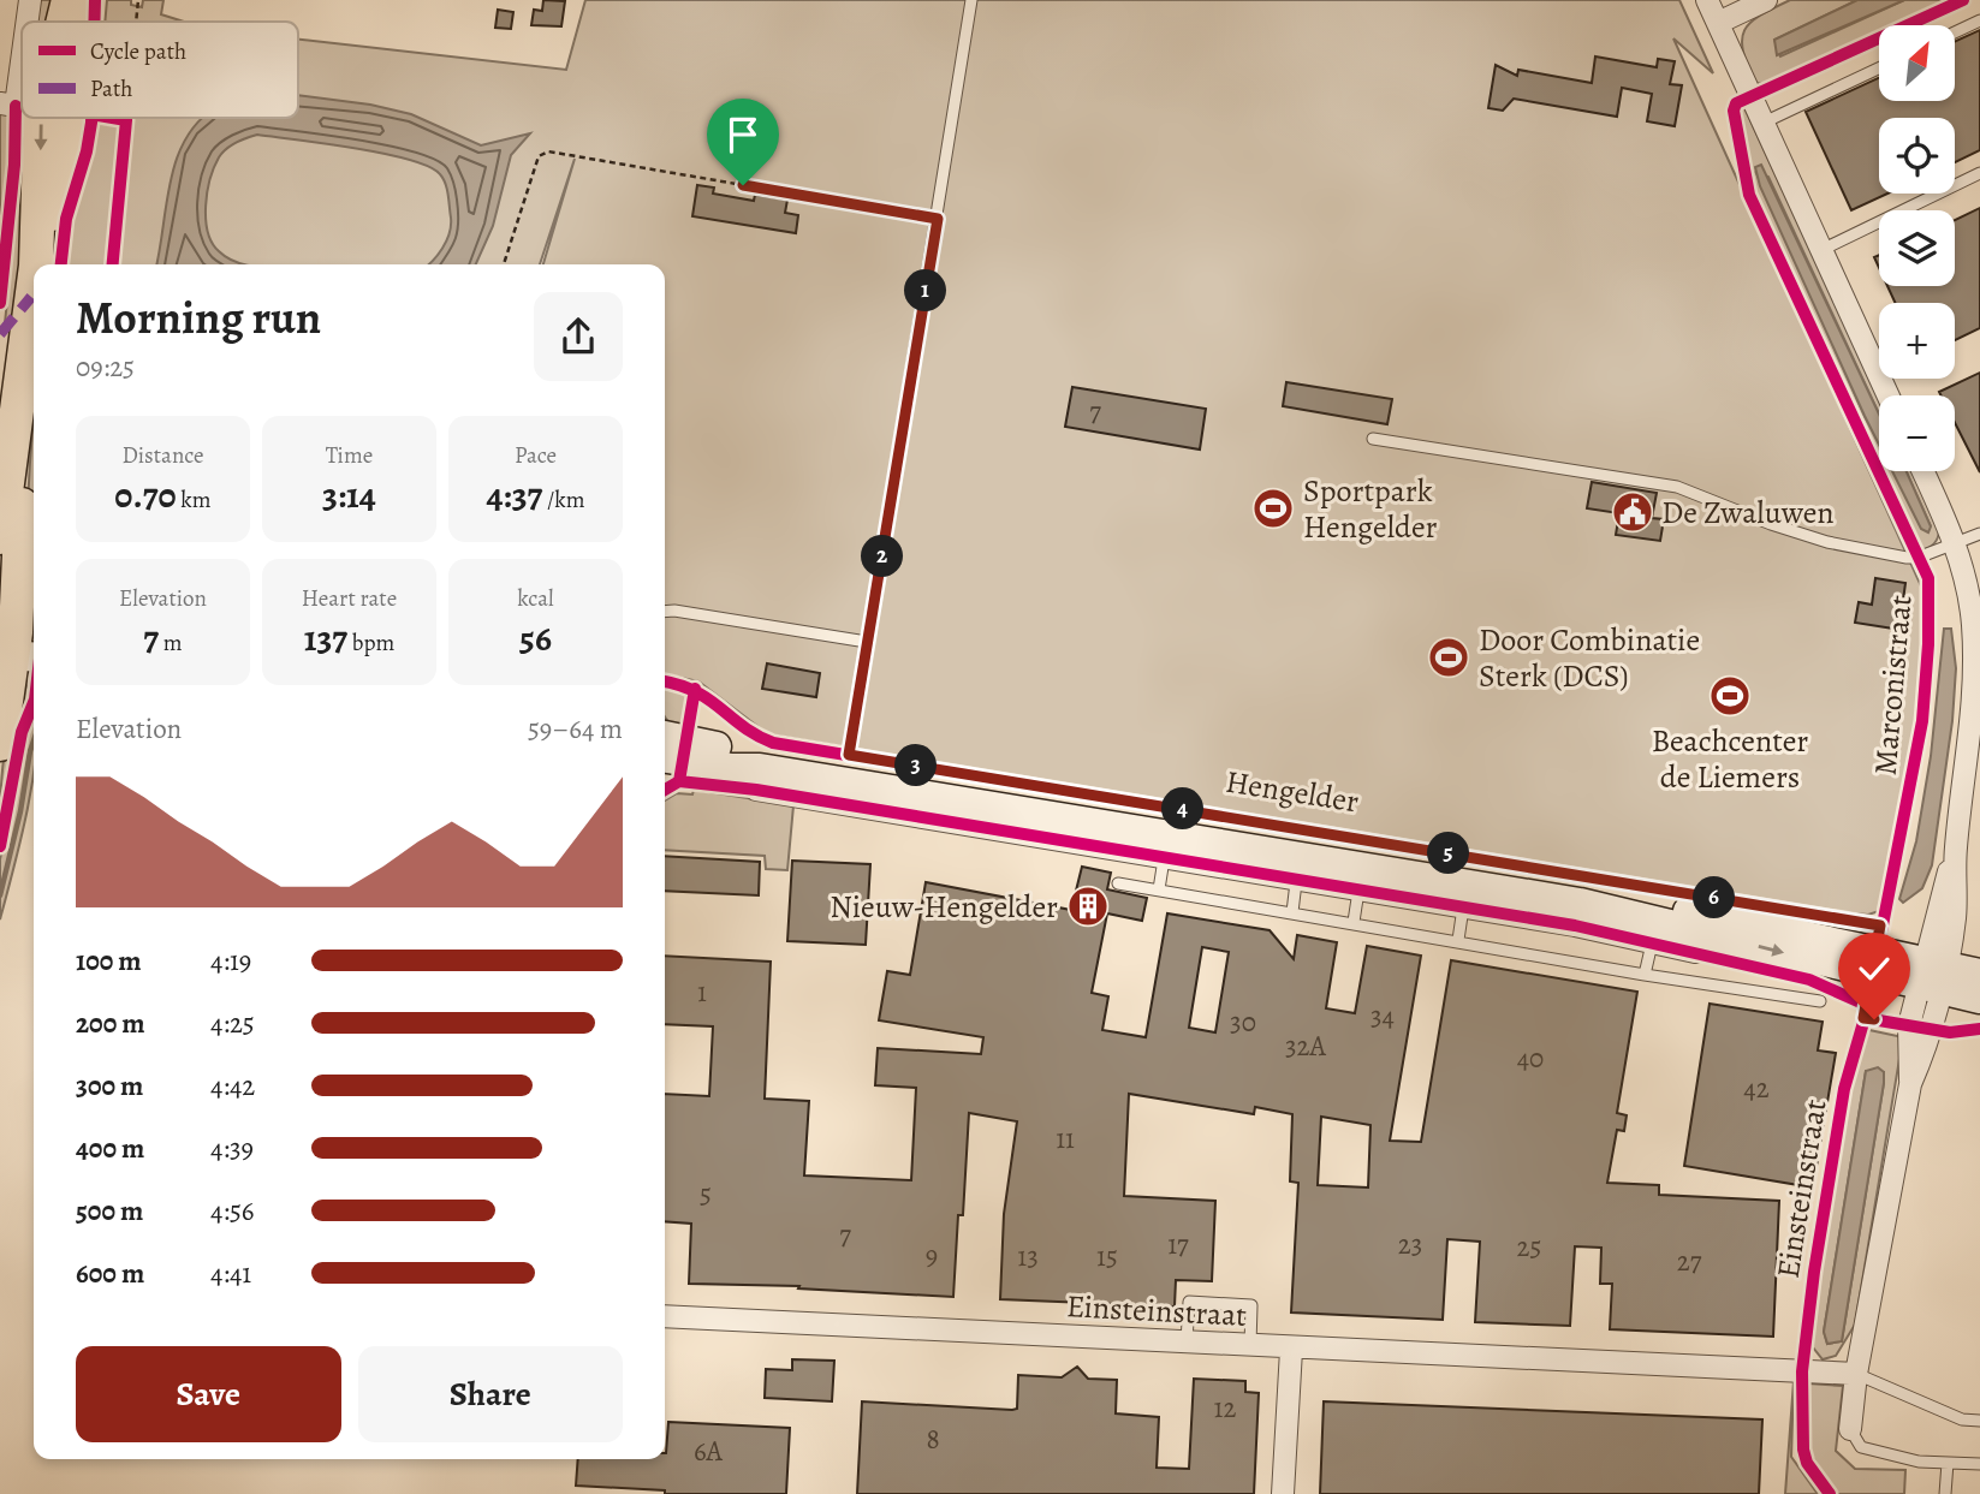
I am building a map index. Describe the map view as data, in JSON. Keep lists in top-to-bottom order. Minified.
{"streets":{"main road":["Hengelder"],"street":["Einsteinstraat"],"cycle path":["Marconistraat"]},"places":{"sports":["Sportpark Hengelder","Door Combinatie Sterk (DCS)","Beachcenter de Liemers"],"public building":["De Zwaluwen"],"building":["Nieuw-Hengelder"]},"house_numbers":["7","1","34","30","32A","40","42","11","5","7","17","23","25","9","13","15","27","12","8","6A"],"legend":["Cycle path","Path"],"north":"top right","page":{"map_buttons":["+","−"],"heading":["Morning run","09:25"],"pins":["1","2","3","4","5","6"],"stats":[["Distance","0.70 km"],["Time","3:14"],["Pace","4:37 /km"],["Elevation","7 m"],["Heart rate","137 bpm"],["kcal","56"]],"chart":["Elevation","59–64 m"],"list":[{"name":"100 m","note":"4:19"},{"name":"200 m","note":"4:25"},{"name":"300 m","note":"4:42"},{"name":"400 m","note":"4:39"},{"name":"500 m","note":"4:56"},{"name":"600 m","note":"4:41"}],"buttons":["Save","Share"]}}
